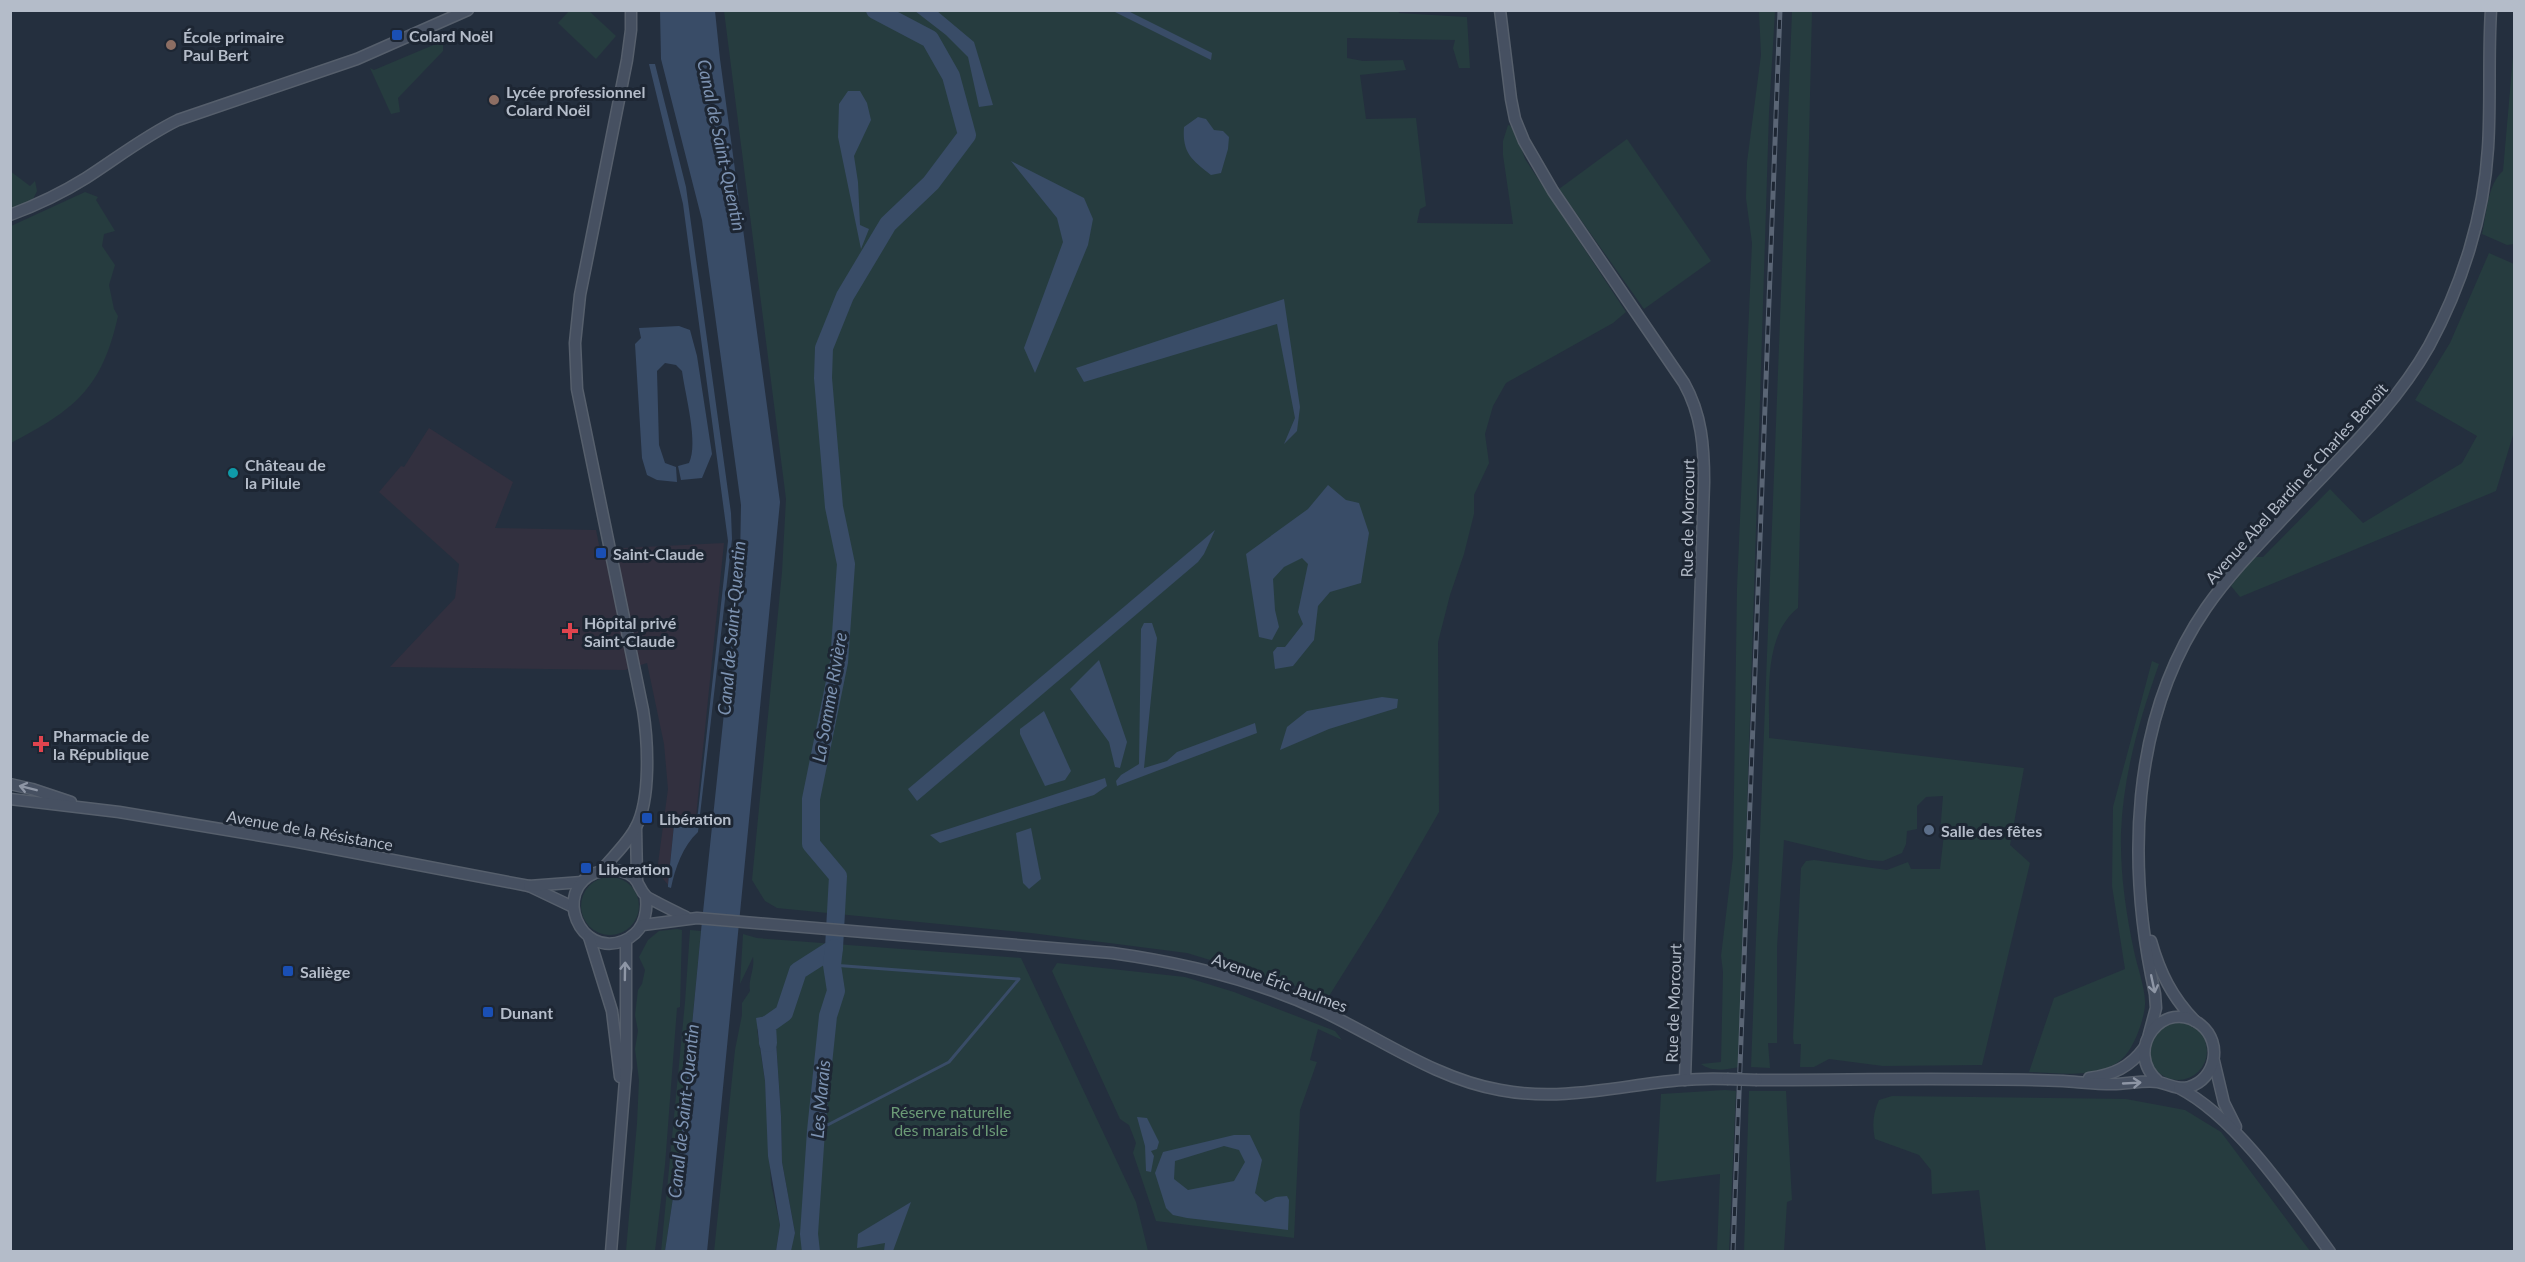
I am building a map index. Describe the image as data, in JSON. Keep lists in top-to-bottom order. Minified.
{"streets":{"street":["Avenue Abel Bardin et Charles Benoït","Rue de Morcourt","Avenue de la Résistance","Avenue Éric Jaulmes"]},"crossings":[["Rue de Morcourt","Avenue Éric Jaulmes"]],"water":["Canal de Saint-Quentin","La Somme Rivière","Les Marais"],"parks":["Réserve naturelle des marais d'Isle"],"places":{"transit":["Colard Noël","Saint-Claude","Libération","Liberation","Saliège","Dunant"],"other":["École primaire Paul Bert","Lycée professionnel Colard Noël","Château de la Pilule","Salle des fêtes"],"health":["Hôpital privé Saint-Claude","Pharmacie de la République"]}}
